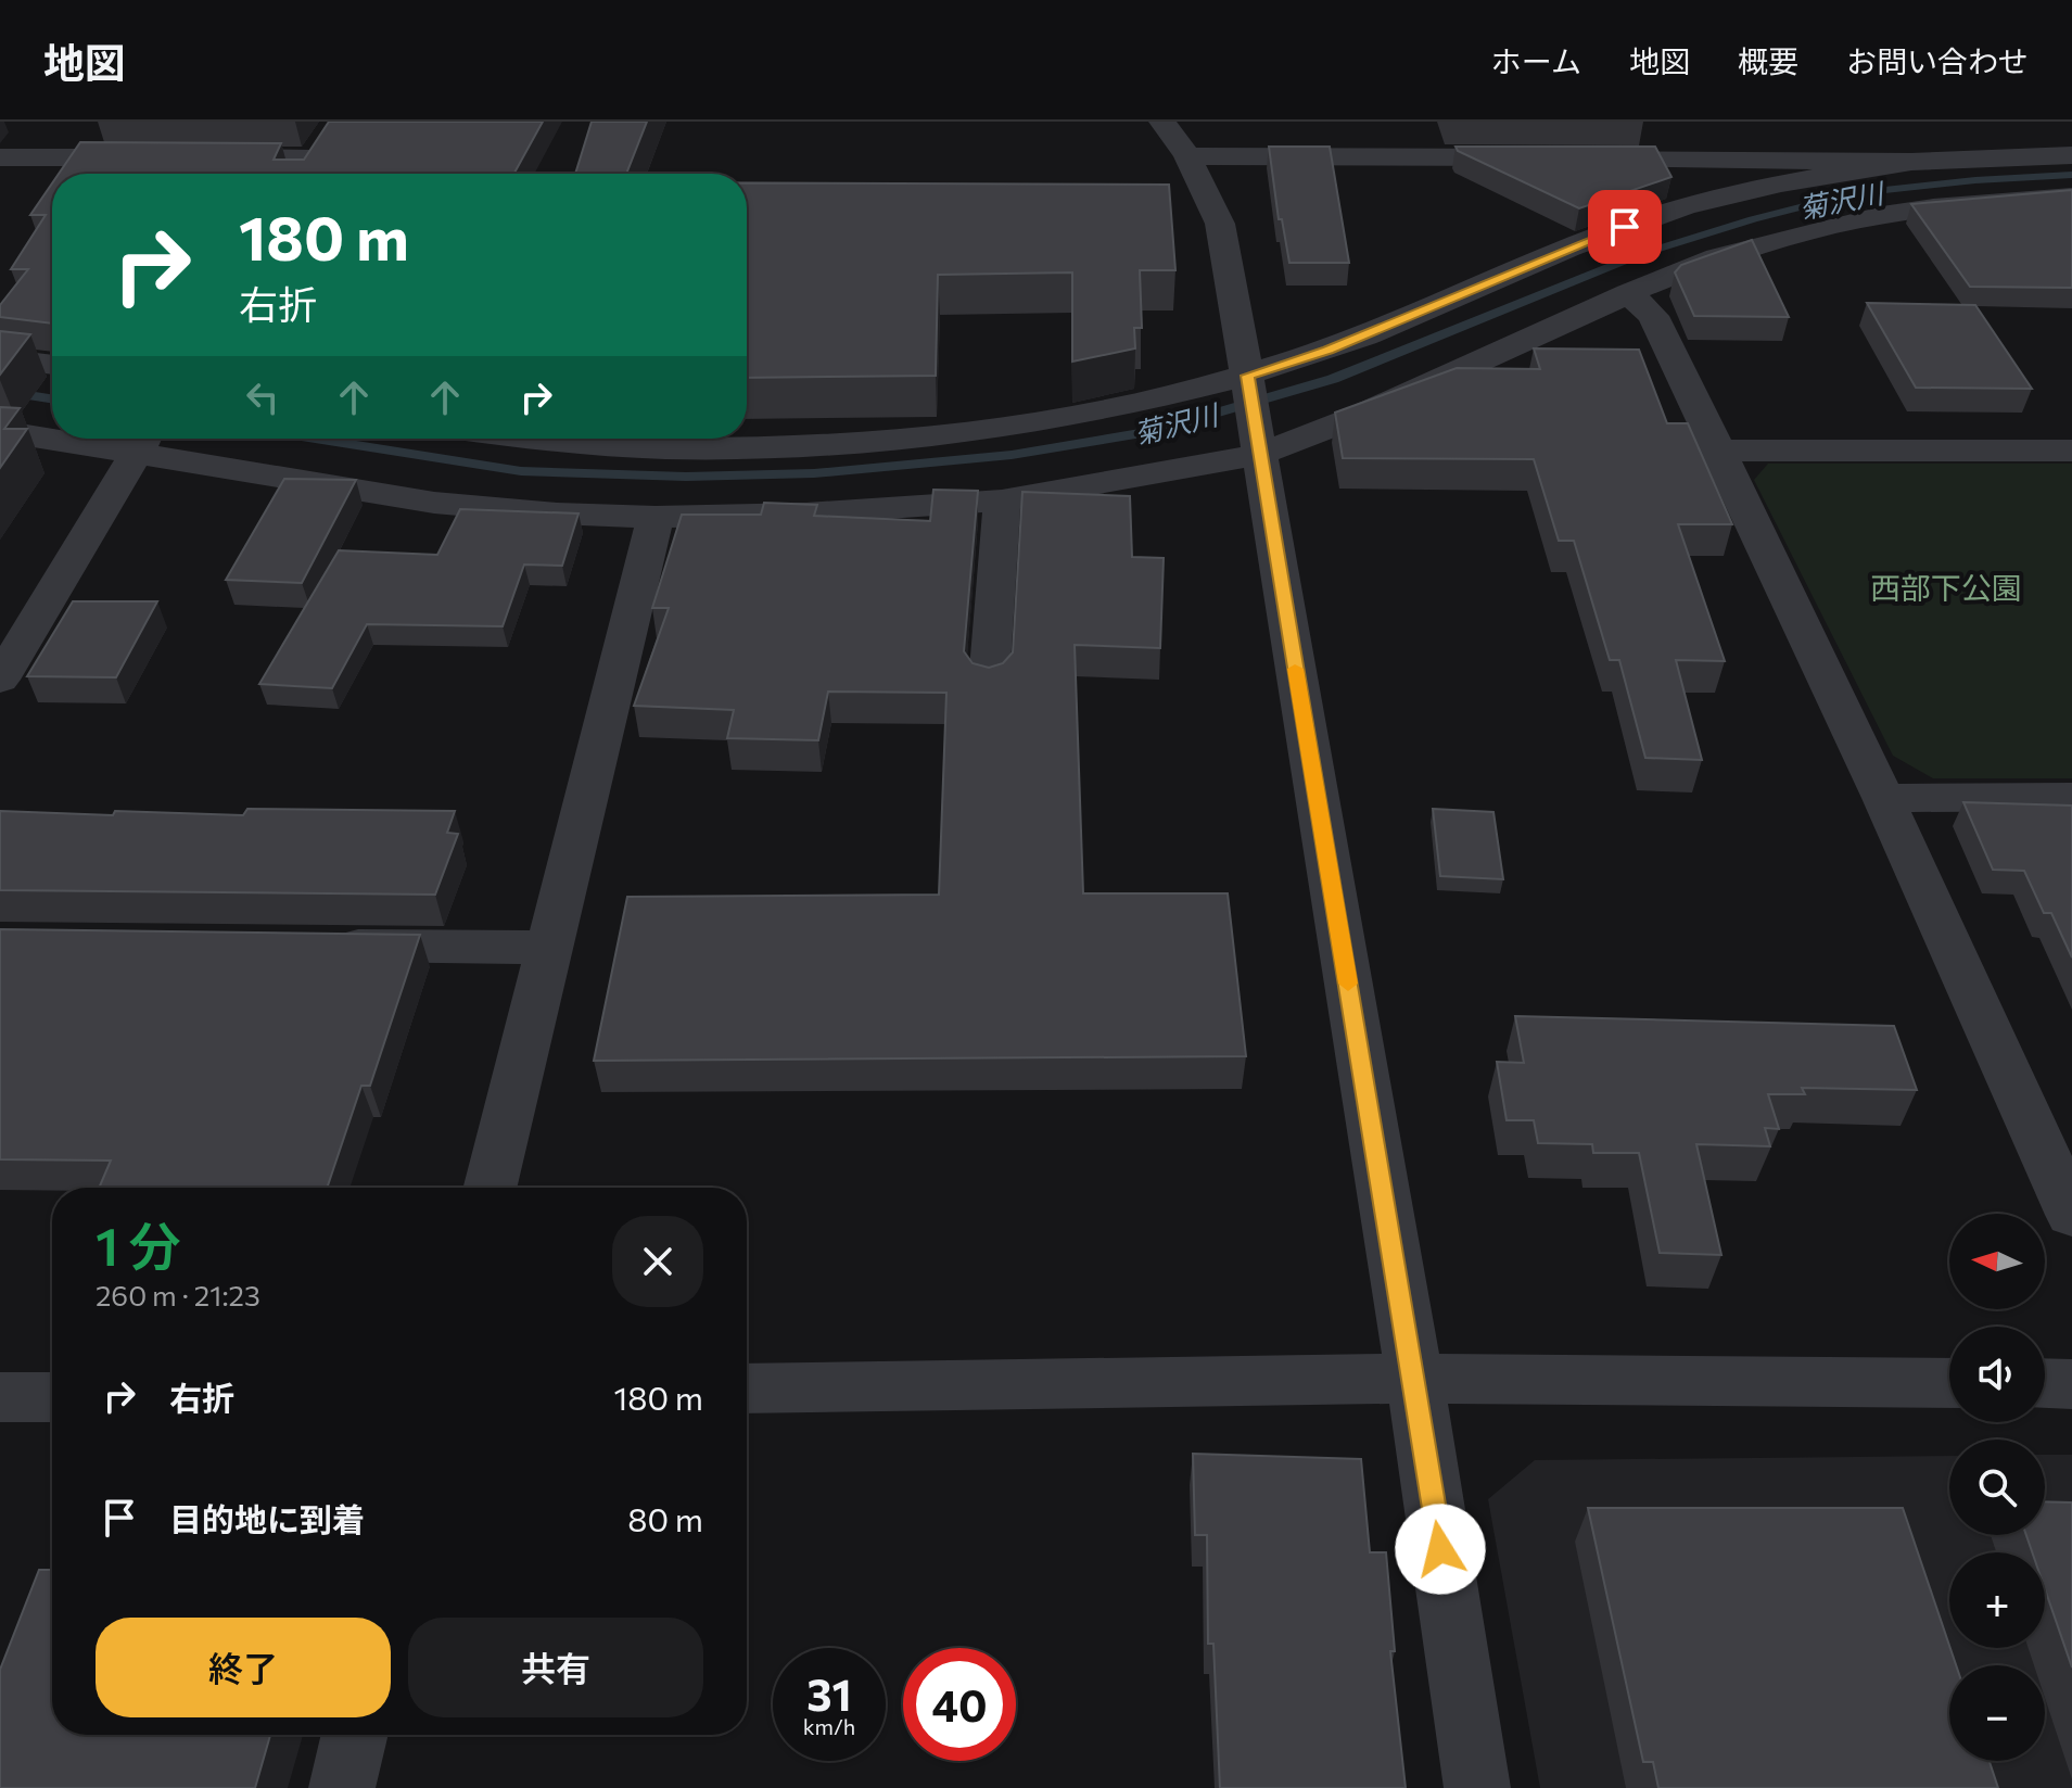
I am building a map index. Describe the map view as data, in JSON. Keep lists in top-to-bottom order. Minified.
{"water":["菊沢川"],"parks":["西部下公園"],"north":"left","page":{"header":"地図","nav":["ホーム","地図","概要","お問い合わせ"],"turn":["180 m","右折"],"heading":["1 分","260 m · 21:23"],"map_buttons":["+","−"],"list":[{"name":"右折","value":"180 m"},{"name":"目的地に到着","value":"80 m"}],"buttons":["終了","共有"],"speed":"31 km/h","limit":"40"}}
